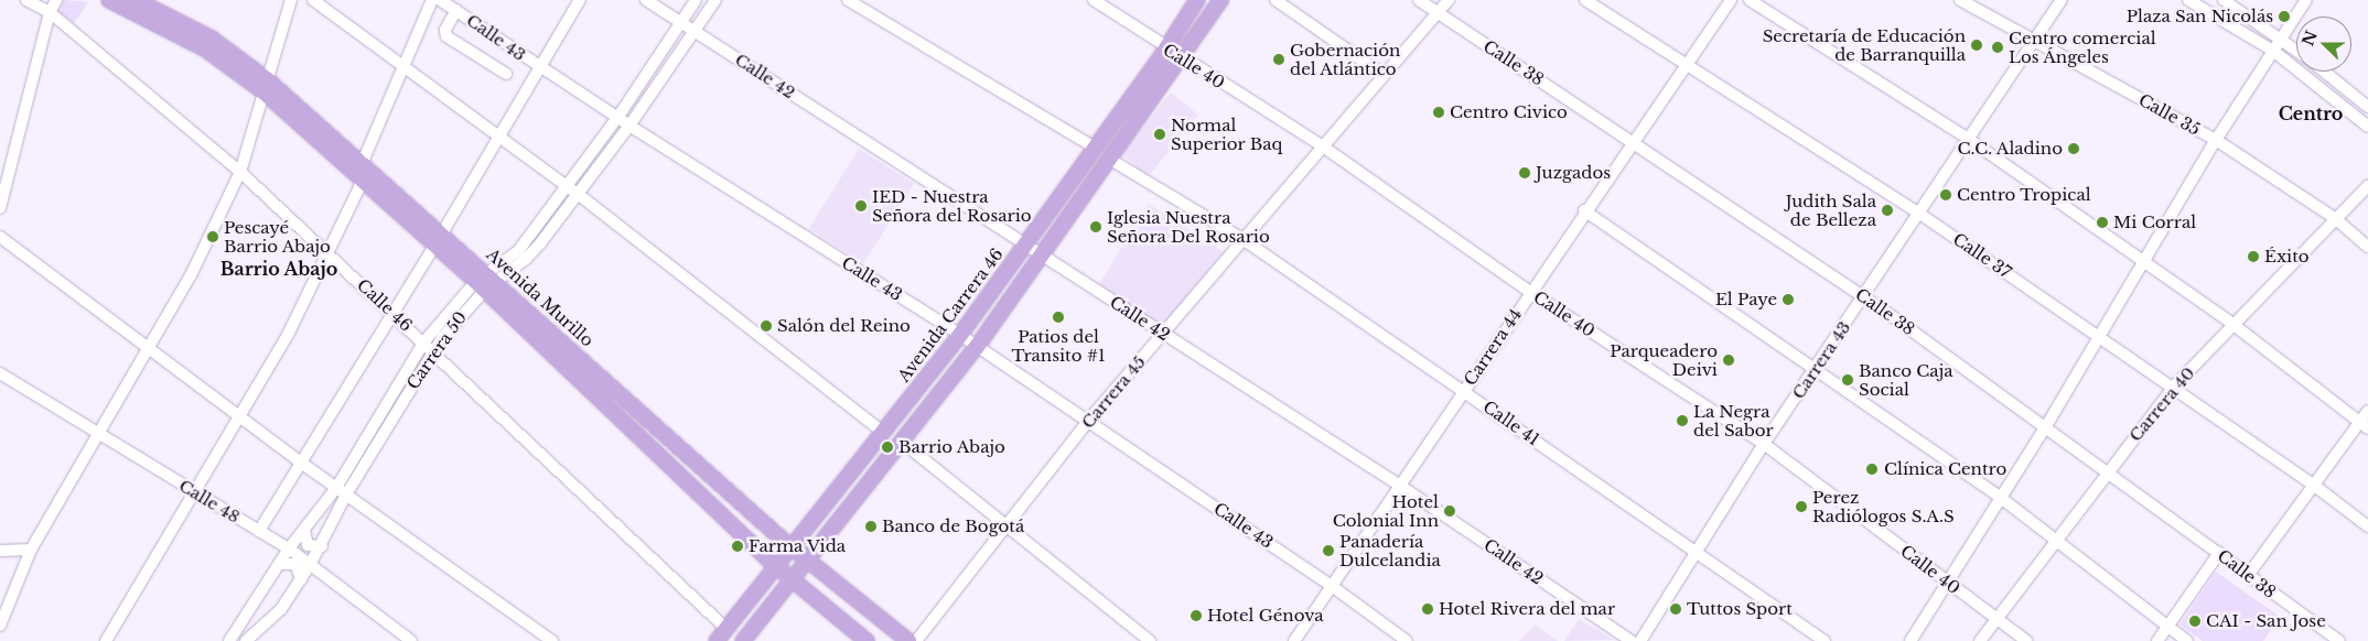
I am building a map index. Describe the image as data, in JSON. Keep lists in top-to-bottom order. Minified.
{"streets":{"main road":["Avenida Murillo","Avenida Carrera 46"],"street":["Calle 43","Calle 38","Calle 40","Calle 42","Calle 35","Calle 37","Calle 46","Carrera 44","Carrera 50","Carrera 43","Carrera 45","Carrera 40","Calle 41","Calle 48"]},"crossings":[["Calle 43","Avenida Carrera 46"],["Calle 43","Carrera 44"],["Calle 43","Carrera 50"],["Calle 43","Carrera 45"],["Calle 38","Carrera 44"],["Calle 38","Carrera 43"],["Calle 38","Carrera 45"],["Calle 38","Carrera 40"],["Calle 40","Avenida Carrera 46"],["Calle 40","Carrera 44"],["Calle 40","Carrera 43"],["Calle 40","Carrera 45"],["Calle 40","Carrera 40"],["Calle 42","Avenida Carrera 46"],["Calle 42","Carrera 44"],["Calle 42","Carrera 50"],["Calle 42","Carrera 45"],["Calle 35","Carrera 43"],["Calle 35","Carrera 40"],["Calle 37","Carrera 44"],["Calle 37","Carrera 43"],["Calle 37","Carrera 40"],["Avenida Murillo","Avenida Carrera 46"],["Avenida Murillo","Carrera 50"],["Calle 46","Avenida Carrera 46"],["Calle 46","Carrera 50"],["Carrera 44","Calle 41"],["Carrera 50","Calle 48"],["Carrera 43","Calle 41"],["Carrera 45","Calle 41"]],"districts":["Centro","Barrio Abajo"],"places":["Plaza San Nicolás","Secretaría de Educación de Barranquilla","Centro comercial Los Ángeles","Gobernación del Atlántico","Centro Civico","Normal Superior Baq","C.C. Aladino","Juzgados","Centro Tropical","IED - Nuestra Señora del Rosario","Judith Sala de Belleza","Mi Corral","Iglesia Nuestra Señora Del Rosario","Pescayé Barrio Abajo","Éxito","El Paye","Patios del Transito #1","Salón del Reino","Parqueadero Deivi","Banco Caja Social","La Negra del Sabor","Barrio Abajo","Clínica Centro","Perez Radiólogos S.A.S","Hotel Colonial Inn","Banco de Bogotá","Farma Vida","Panadería Dulcelandia","Hotel Rivera del mar","Tuttos Sport","Hotel Génova","CAI - San Jose"],"north":"left"}
